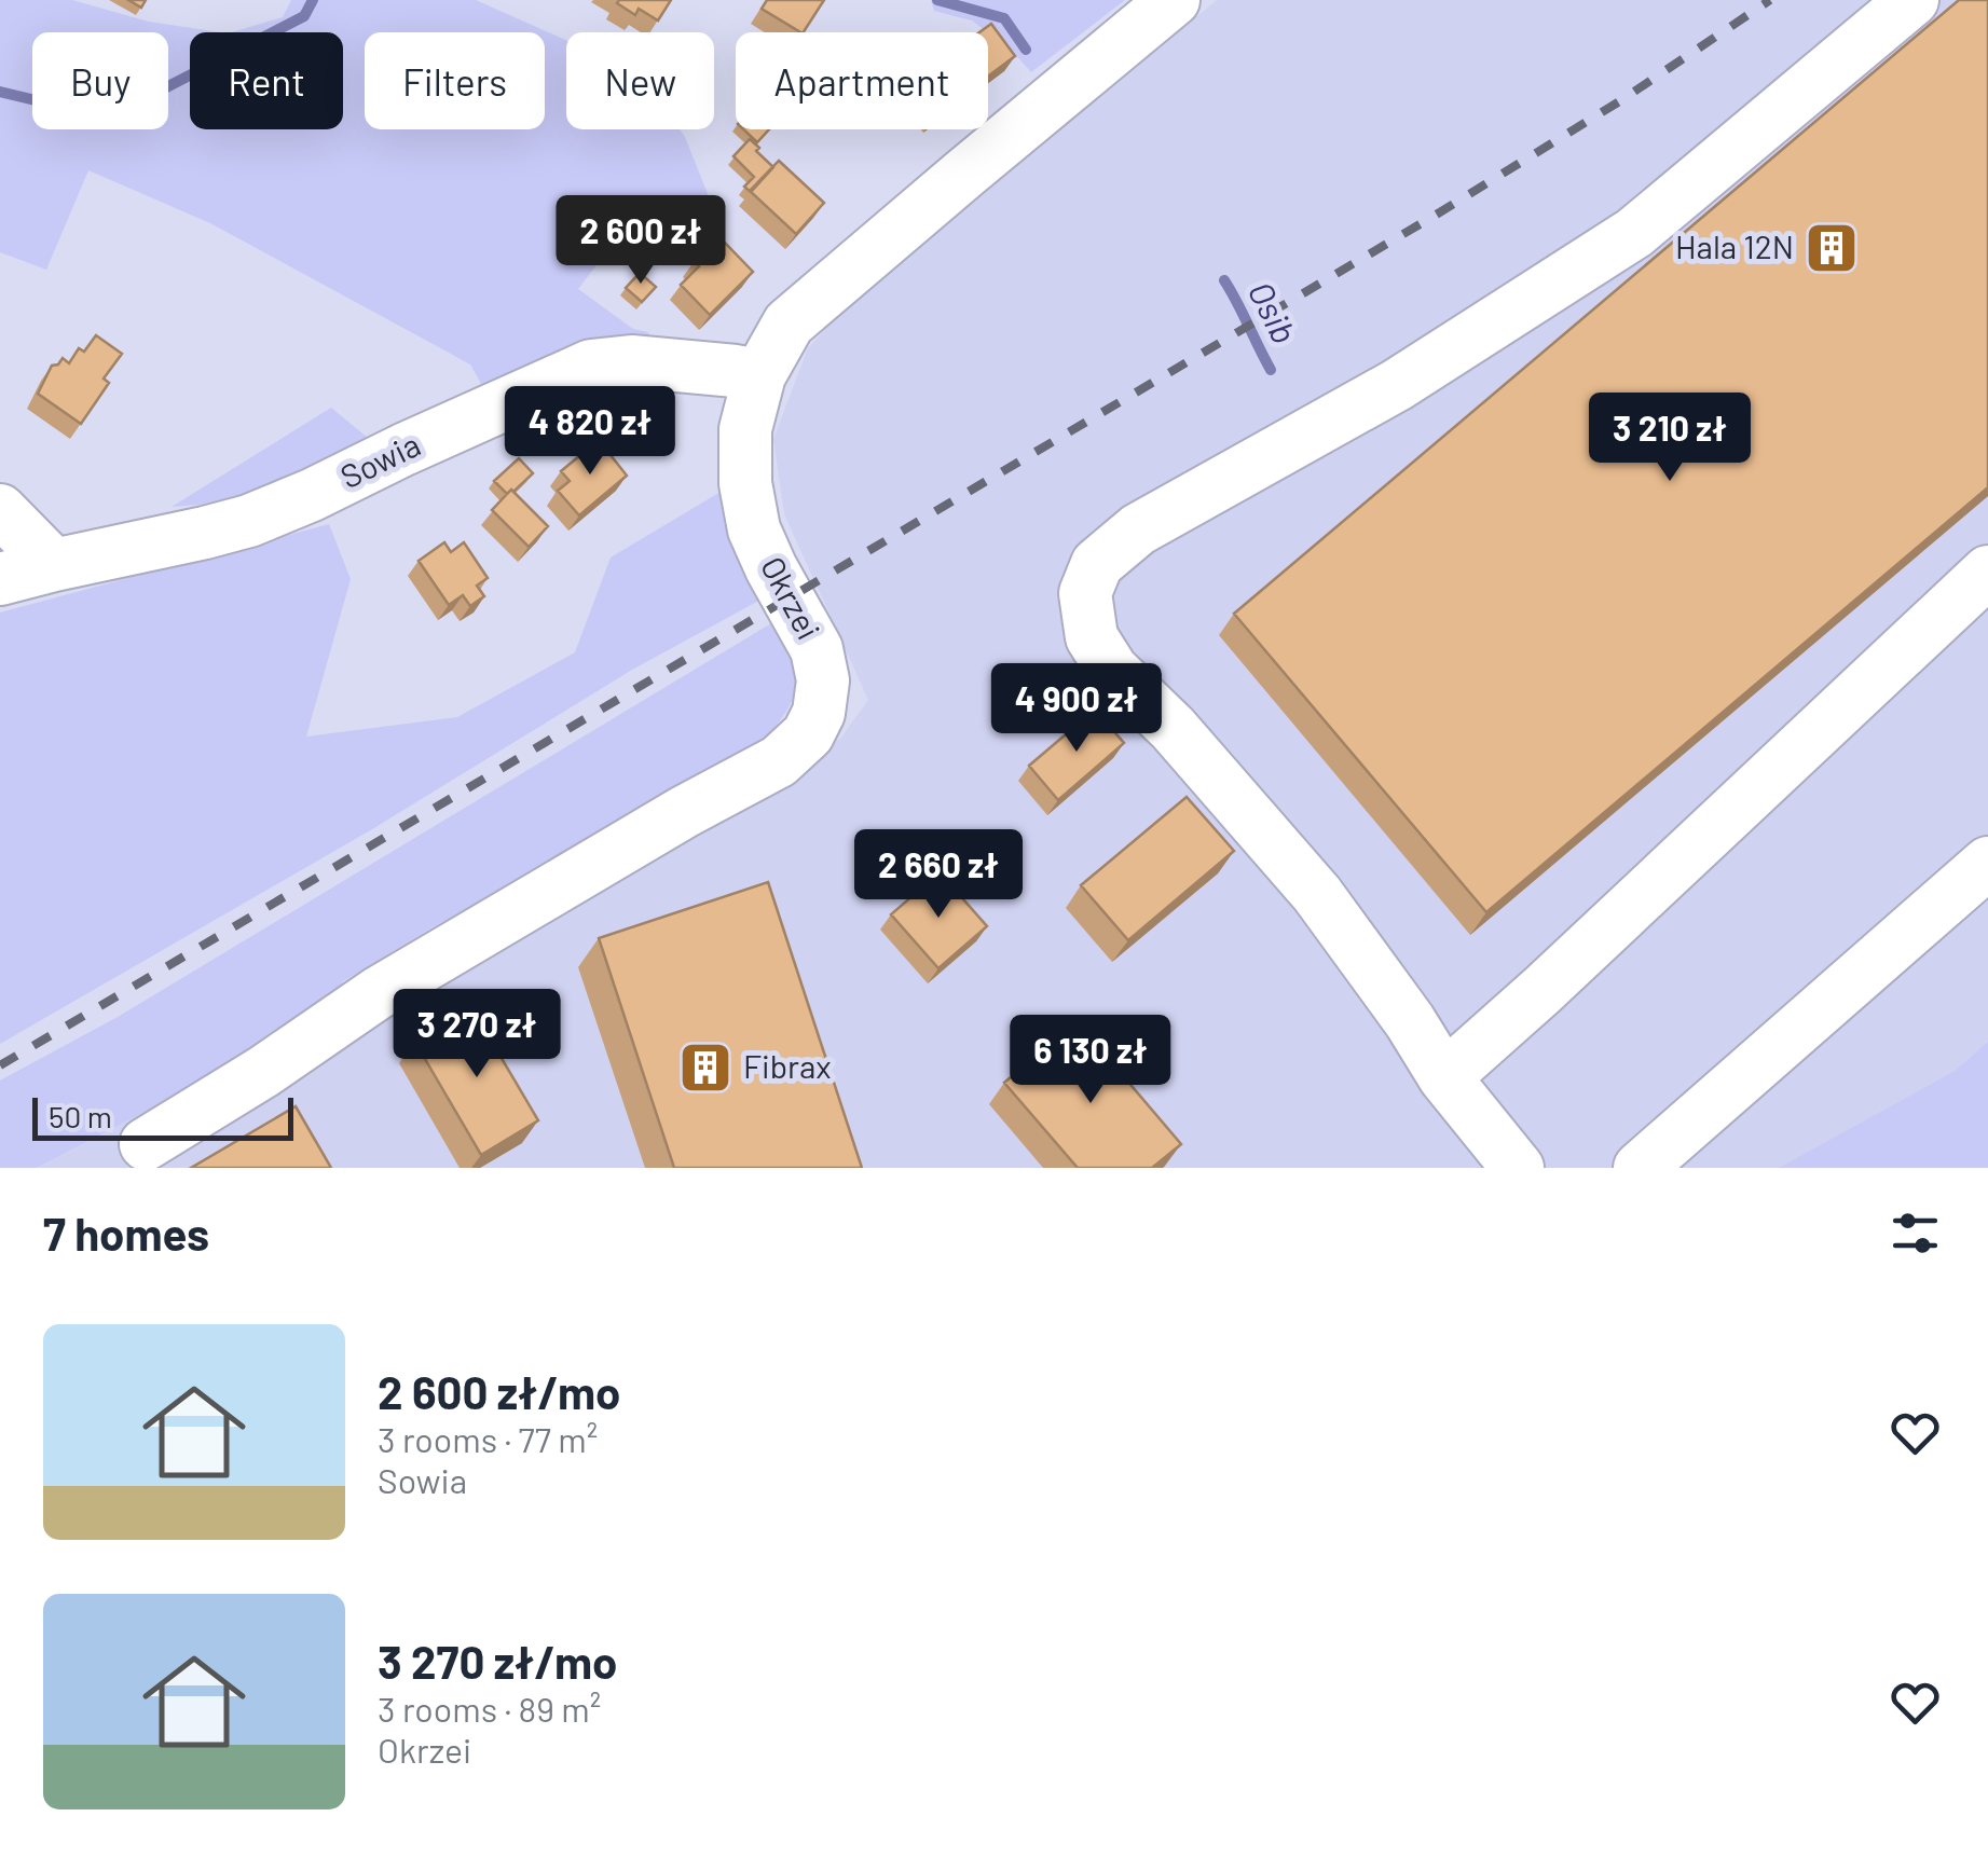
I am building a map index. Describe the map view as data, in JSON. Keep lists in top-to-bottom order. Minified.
{"streets":{"street":["Sowia","Okrzei"]},"crossings":[["Sowia","Okrzei"]],"water":["Osib"],"places":{"building":["Hala 12N","Fibrax"]},"scale_bar":"50 m","page":{"chip":["Buy","Rent","Filters","New","Apartment"],"price":["2 600 zł","4 820 zł","3 210 zł","4 900 zł","2 660 zł","3 270 zł","6 130 zł"],"scale":"50 m","heading":"7 homes","list":[{"name":"2 600 zł/mo","note":"3 rooms · 77 m² · Sowia"},{"name":"3 270 zł/mo","note":"3 rooms · 89 m² · Okrzei"}]}}
